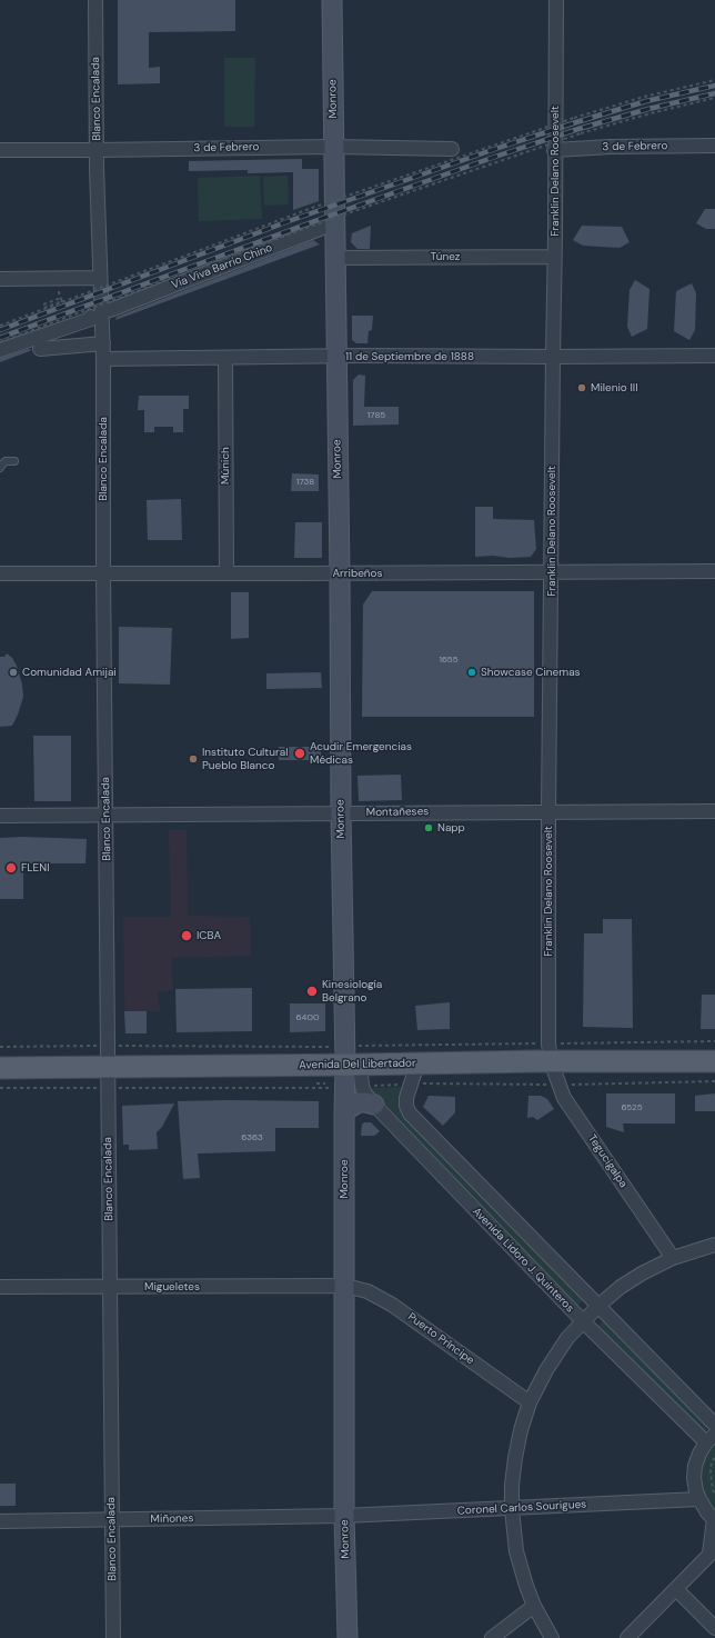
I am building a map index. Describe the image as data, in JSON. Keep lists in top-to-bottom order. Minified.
{"streets":{"main road":["Monroe","Avenida Del Libertador"],"street":["Blanco Encalada","3 de Febrero","Franklin Delano Roosevelt","Túnez","Via Viva Barrio Chino","11 de Septiembre de 1888","Múnich","Arribeños","Montañeses","Tegucigalpa","Avenida Lidoro J. Quinteros","Migueletes","Puerto Príncipe","Coronel Carlos Sourigues","Miñones"]},"crossings":[["Blanco Encalada","3 de Febrero"],["Blanco Encalada","11 de Septiembre de 1888"],["Blanco Encalada","Arribeños"],["Blanco Encalada","Montañeses"],["Blanco Encalada","Avenida Del Libertador"],["Blanco Encalada","Migueletes"],["Blanco Encalada","Miñones"],["Monroe","3 de Febrero"],["Monroe","Túnez"],["Monroe","Via Viva Barrio Chino"],["Monroe","11 de Septiembre de 1888"],["Monroe","Arribeños"],["Monroe","Montañeses"],["Monroe","Avenida Del Libertador"],["Monroe","Avenida Lidoro J. Quinteros"],["Monroe","Migueletes"],["Monroe","Puerto Príncipe"],["Monroe","Coronel Carlos Sourigues"],["Monroe","Miñones"],["3 de Febrero","Franklin Delano Roosevelt"],["Franklin Delano Roosevelt","Túnez"],["Franklin Delano Roosevelt","11 de Septiembre de 1888"],["Franklin Delano Roosevelt","Arribeños"],["Franklin Delano Roosevelt","Montañeses"],["Franklin Delano Roosevelt","Avenida Del Libertador"],["Franklin Delano Roosevelt","Tegucigalpa"],["11 de Septiembre de 1888","Múnich"],["Múnich","Arribeños"],["Avenida Del Libertador","Tegucigalpa"],["Avenida Del Libertador","Avenida Lidoro J. Quinteros"],["Migueletes","Puerto Príncipe"],["Coronel Carlos Sourigues","Miñones"]],"places":["Milenio III","Comunidad Amijai","Showcase Cinemas","Acudir Emergencias Médicas","Instituto Cultural Pueblo Blanco","Napp","FLENI","ICBA","Kinesiología Belgrano"],"house_numbers":["1785","1738","1655","6400","6525","6363"]}
